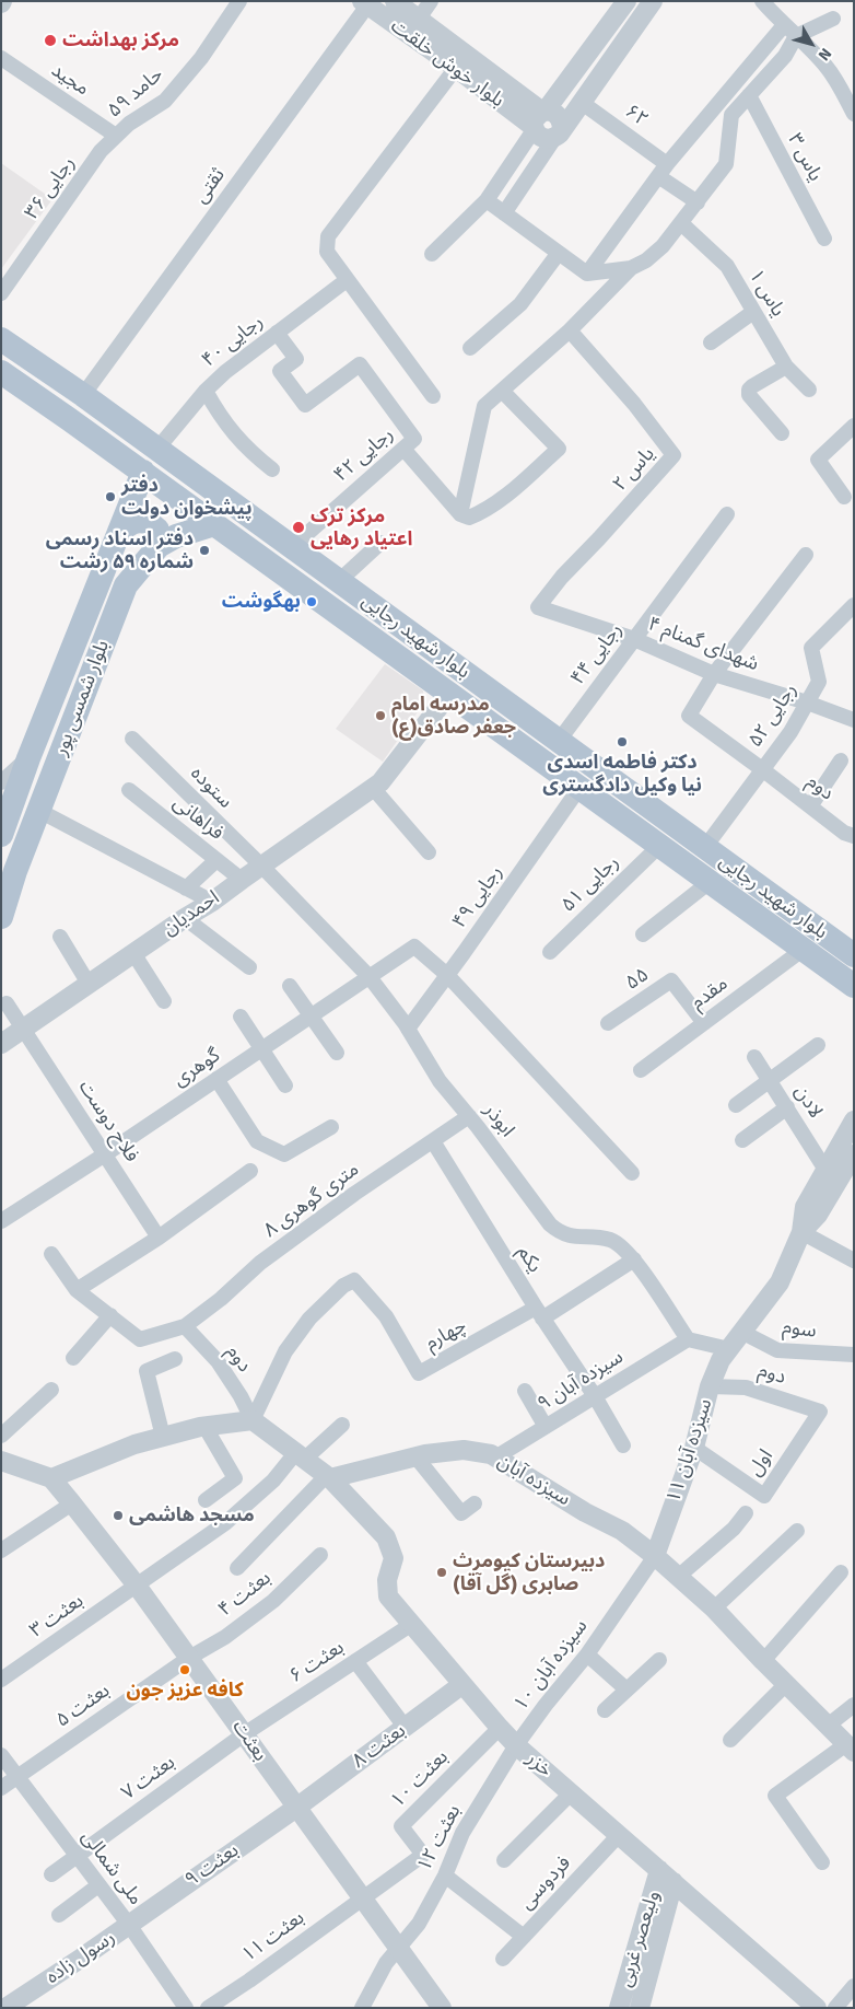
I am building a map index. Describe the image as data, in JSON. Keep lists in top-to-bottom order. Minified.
{"streets":{"main road":["بلوار شهید رجایی","بلوار شمسی پور"],"street":["بلوار خوش خلقت","مجید","حامد ۵۹","۶۲","یاس ۳","ثقتی","رجایی ۳۶","یاس ۱","رجایی ۴۰","رجایی ۴۲","یاس ۲","شهدای گمنام ۴","رجایی ۴۴","رجایی ۵۲","ستوده","دوم","فراهانی","رجایی ۵۱","رجایی ۴۹","احمدیان","۵۵","مقدم","گوهری","لادن","ابوذر","فلاح دوست","۸ متری گوهری","یکم","سوم","چهارم","سیزده آبان ۹","سیزده آبان ۱۱","اول","سیزده آبان","بعثت ۴","بعثت ۳","بعثت ۶","سیزده آبان ‍۱۰","بعثت ۵","بعثت","بعثت ۸","خزر","بعثت ۷","بعثت ۱۰","بعثت ۱۲","بعثت ۹","ملی شمالی","فردوسی","بعثت ۱۱","ولیعصر غربی","رسول زاده"]},"crossings":[["بلوار خوش خلقت","ثقتی"],["مجید","حامد ۵۹"],["مجید","رجایی ۳۶"],["حامد ۵۹","رجایی ۳۶"],["ثقتی","بلوار شهید رجایی"],["رجایی ۴۰","بلوار شهید رجایی"],["رجایی ۴۲","بلوار شهید رجایی"],["یاس ۲","شهدای گمنام ۴"],["بلوار شهید رجایی","رجایی ۴۴"],["بلوار شهید رجایی","بلوار شمسی پور"],["بلوار شهید رجایی","رجایی ۵۲"],["بلوار شهید رجایی","رجایی ۵۱"],["بلوار شهید رجایی","رجایی ۴۹"],["بلوار شهید رجایی","احمدیان"],["بلوار شهید رجایی","مقدم"],["شهدای گمنام ۴","رجایی ۴۴"],["شهدای گمنام ۴","رجایی ۵۲"],["رجایی ۵۲","دوم"],["ستوده","احمدیان"],["ستوده","ابوذر"],["دوم","۸ متری گوهری"],["دوم","چهارم"],["دوم","سیزده آبان ۱۱"],["دوم","اول"],["فراهانی","احمدیان"],["رجایی ۴۹","گوهری"],["رجایی ۴۹","ابوذر"],["احمدیان","ابوذر"],["احمدیان","فلاح دوست"],["۵۵","مقدم"],["گوهری","ابوذر"],["گوهری","فلاح دوست"],["ابوذر","۸ متری گوهری"],["ابوذر","سیزده آبان ۹"],["۸ متری گوهری","یکم"],["یکم","چهارم"],["یکم","سیزده آبان ۹"],["سوم","سیزده آبان ۱۱"],["سیزده آبان ۹","سیزده آبان"],["سیزده آبان ۱۱","اول"],["سیزده آبان ۱۱","سیزده آبان"],["سیزده آبان ۱۱","سیزده آبان ‍۱۰"],["سیزده آبان","سیزده آبان ‍۱۰"],["سیزده آبان","خزر"],["بعثت ۴","بعثت ۵"],["بعثت ۴","بعثت"],["بعثت ۳","بعثت"],["بعثت ۶","بعثت"],["بعثت ۶","خزر"],["بعثت ۶","بعثت ۷"],["سیزده آبان ‍۱۰","خزر"],["سیزده آبان ‍۱۰","بعثت ۱۲"],["بعثت ۵","بعثت"],["بعثت ۵","ملی شمالی"],["بعثت","بعثت ۸"],["بعثت","بعثت ۷"],["بعثت","بعثت ۱۰"],["بعثت","بعثت ۱۲"],["بعثت","بعثت ۹"],["بعثت","بعثت ۱۱"],["بعثت ۸","خزر"],["بعثت ۸","بعثت ۹"],["خزر","بعثت ۱۰"],["خزر","بعثت ۱۲"],["خزر","فردوسی"],["خزر","ولیعصر غربی"],["بعثت ۷","ملی شمالی"],["بعثت ۱۰","بعثت ۱۱"],["بعثت ۹","ملی شمالی"],["بعثت ۹","رسول زاده"],["ملی شمالی","رسول زاده"]],"places":["مرکز بهداشت","دفتر پیشخوان دولت","مرکز ترک اعتیاد رهایی","دفتر اسناد رسمی شماره ۵۹ رشت","بهگوشت","مدرسه امام جعفر صادق(ع)","دکتر فاطمه اسدی نیا وکیل دادگستری","مسجد هاشمی","دبیرستان کیومرث صابری (گل آقا)","کافه عزیز جون"],"north":"bottom right"}
